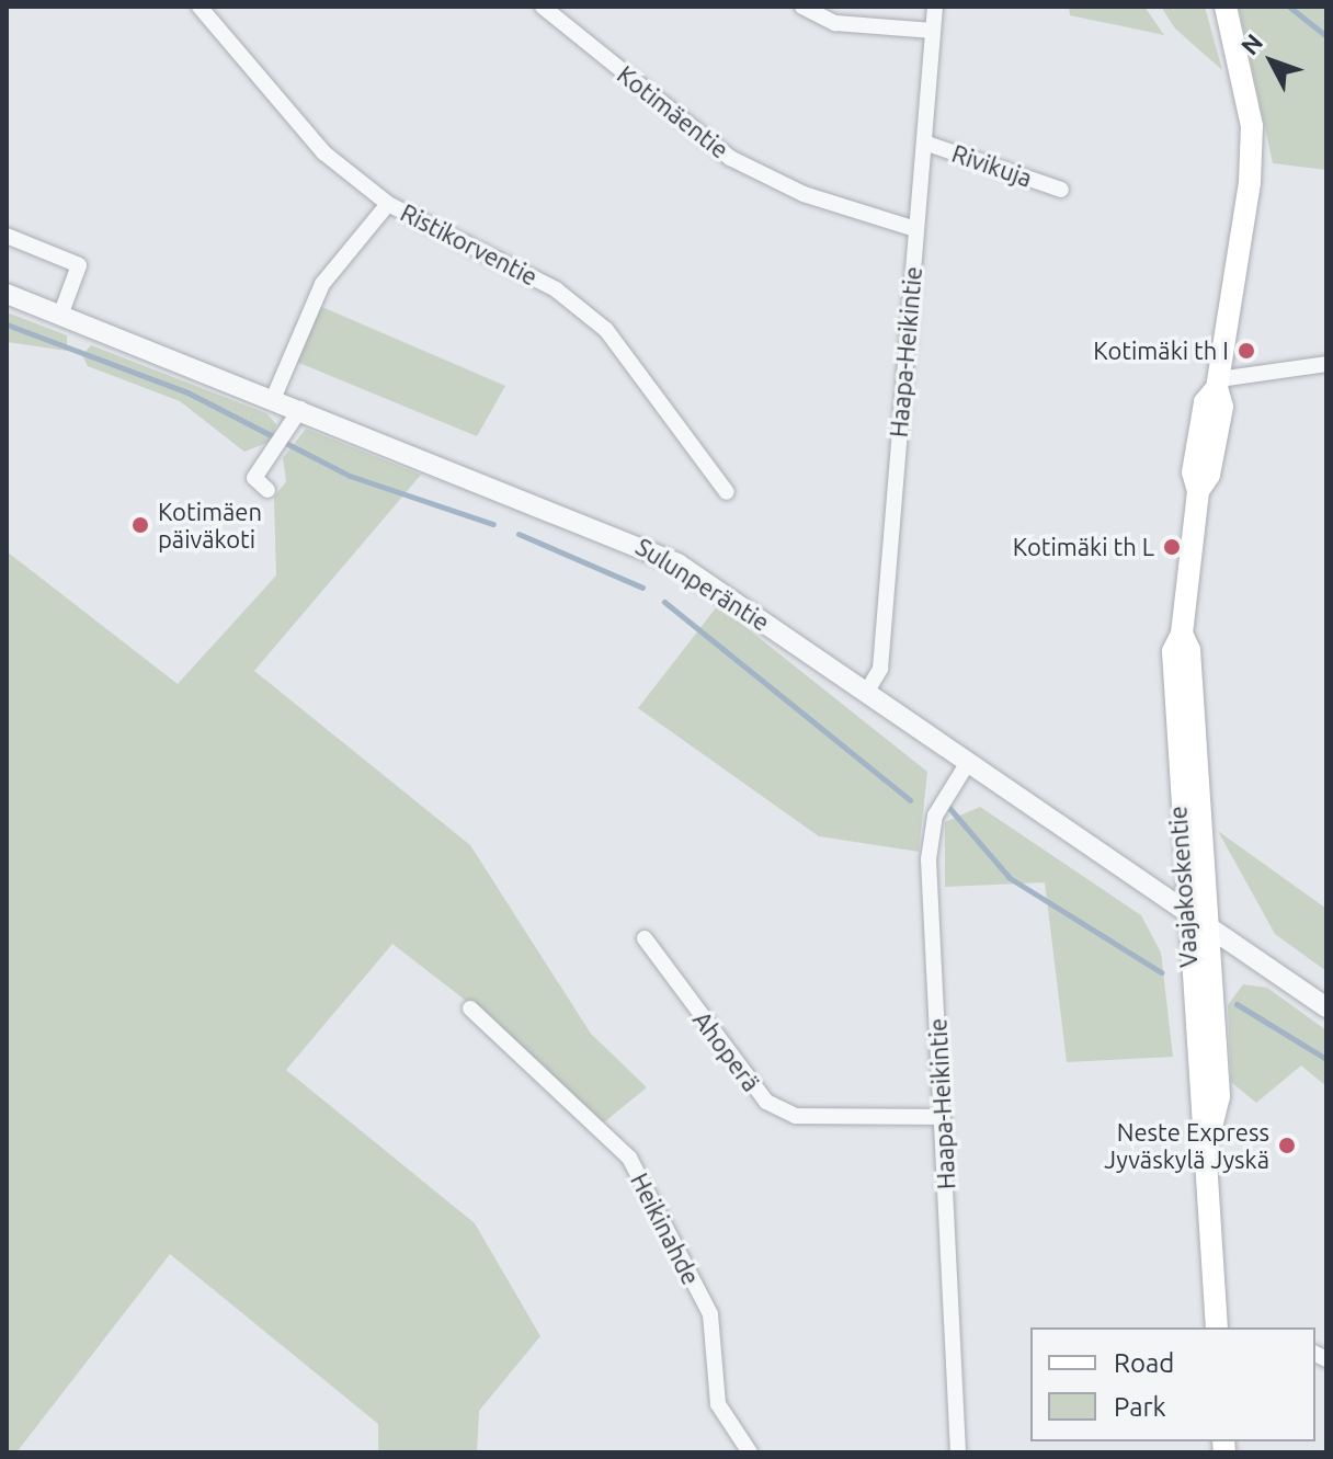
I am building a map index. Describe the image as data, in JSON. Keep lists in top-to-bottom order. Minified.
{"streets":{"main road":["Vaajakoskentie"],"street":["Kotimäentie","Rivikuja","Ristikorventie","Haapa-Heikintie","Sulunperäntie","Ahoperä","Heikinahde"]},"crossings":[["Kotimäentie","Haapa-Heikintie"],["Rivikuja","Haapa-Heikintie"],["Haapa-Heikintie","Sulunperäntie"],["Haapa-Heikintie","Ahoperä"],["Sulunperäntie","Vaajakoskentie"]],"places":["Kotimäki th I","Kotimäen päiväkoti","Kotimäki th L","Neste Express Jyväskylä Jyskä"],"legend":["Road","Park"],"north":"top left"}
